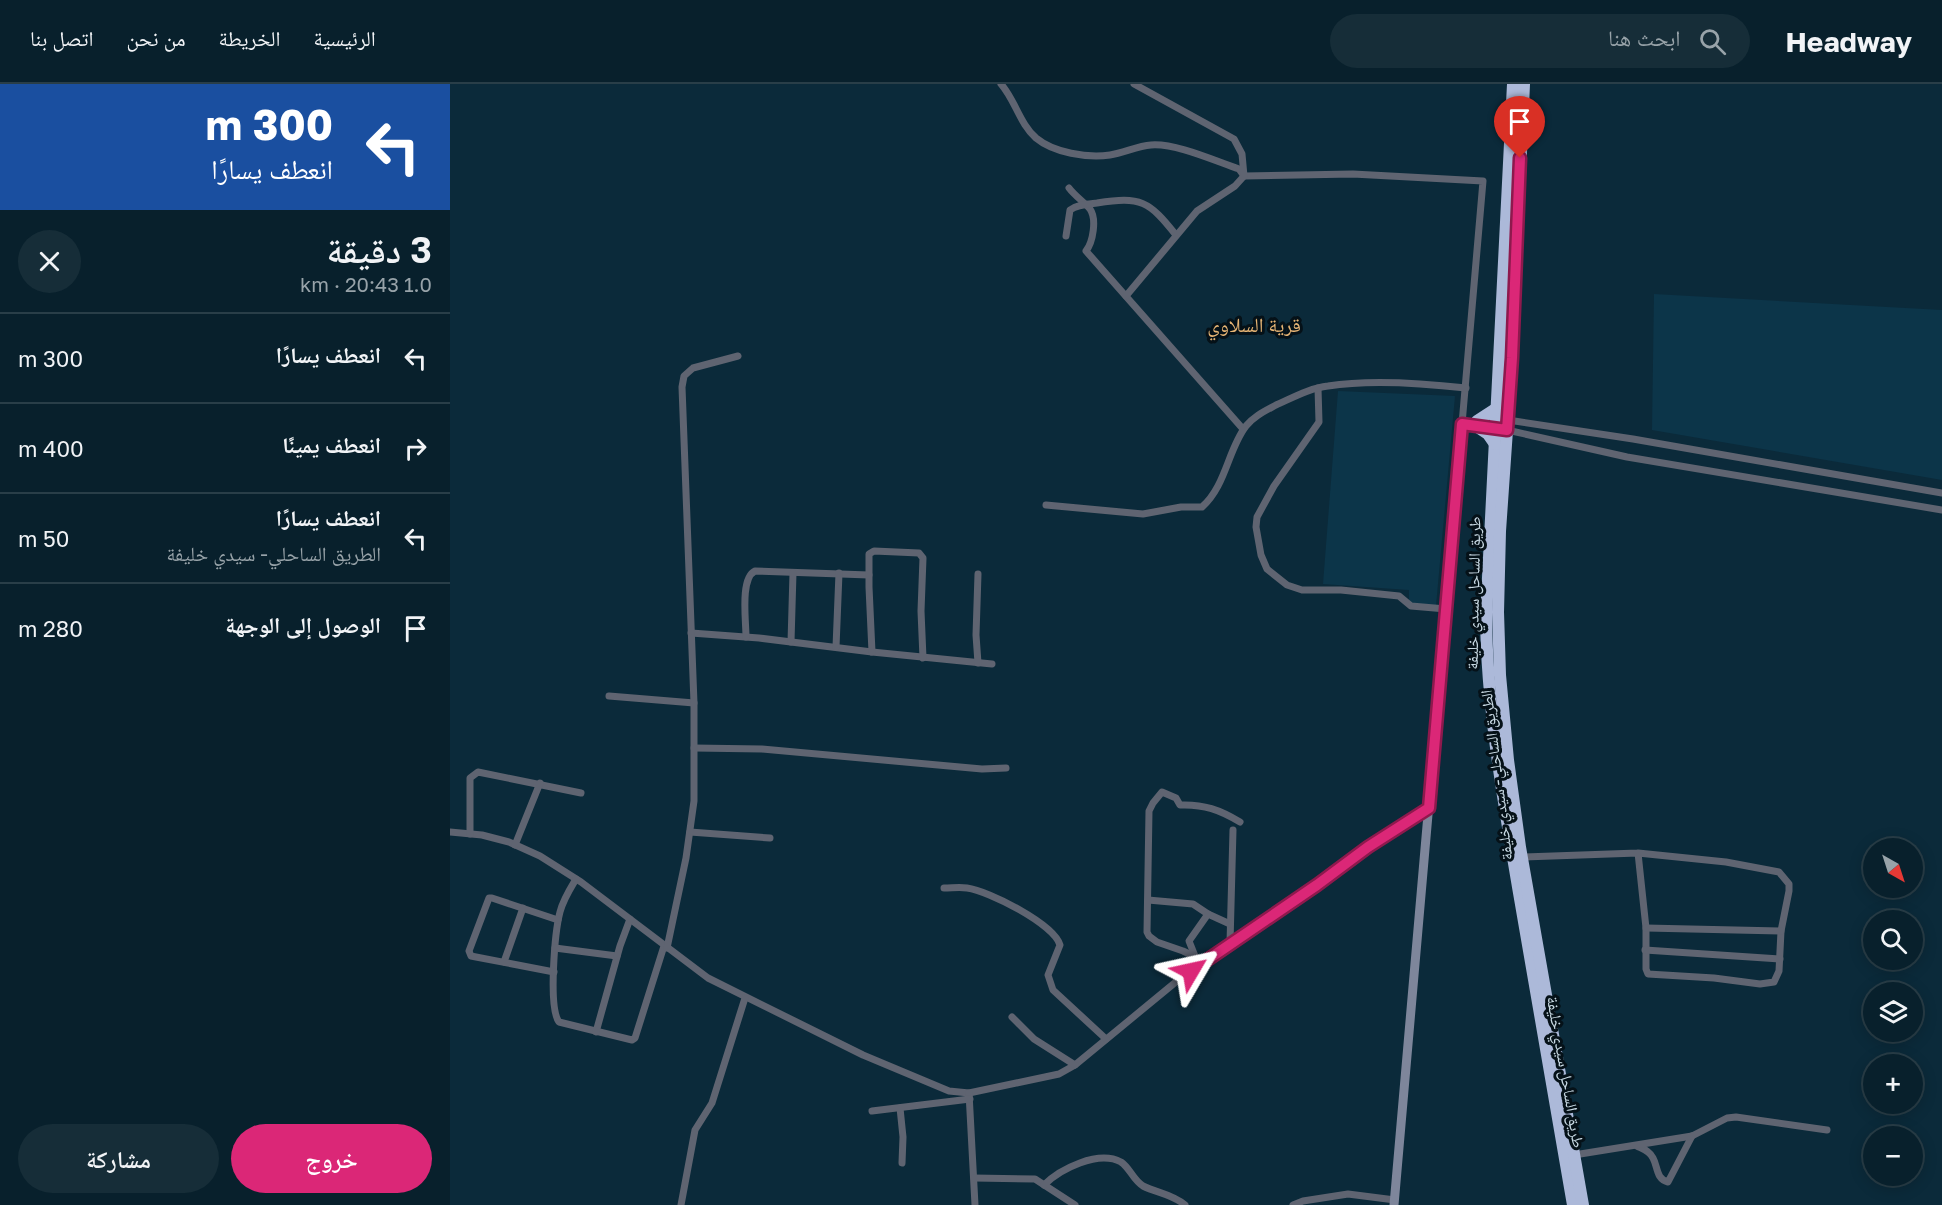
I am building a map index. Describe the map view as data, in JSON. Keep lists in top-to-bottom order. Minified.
{"streets":{"highway":["طريق الساحل سيدي خليفة","الطريق الساحلي- سيدي خليفة"]},"crossings":[["طريق الساحل سيدي خليفة","الطريق الساحلي- سيدي خليفة"]],"districts":["قرية السلاوي"],"north":"bottom right","page":{"header":"Headway","search":"ابحث هنا","nav":["الرئيسية","الخريطة","من نحن","اتصل بنا"],"turn":["300 m","انعطف يسارًا"],"heading":["3 دقيقة","1.0 km · 20:43"],"list":[{"name":"انعطف يسارًا","value":"300 m"},{"name":"انعطف يمينًا","value":"400 m"},{"name":"انعطف يسارًا","note":"الطريق الساحلي- سيدي خليفة","value":"50 m"},{"name":"الوصول إلى الوجهة","value":"280 m"}],"map_buttons":["+","−"],"buttons":["خروج","مشاركة"]}}
